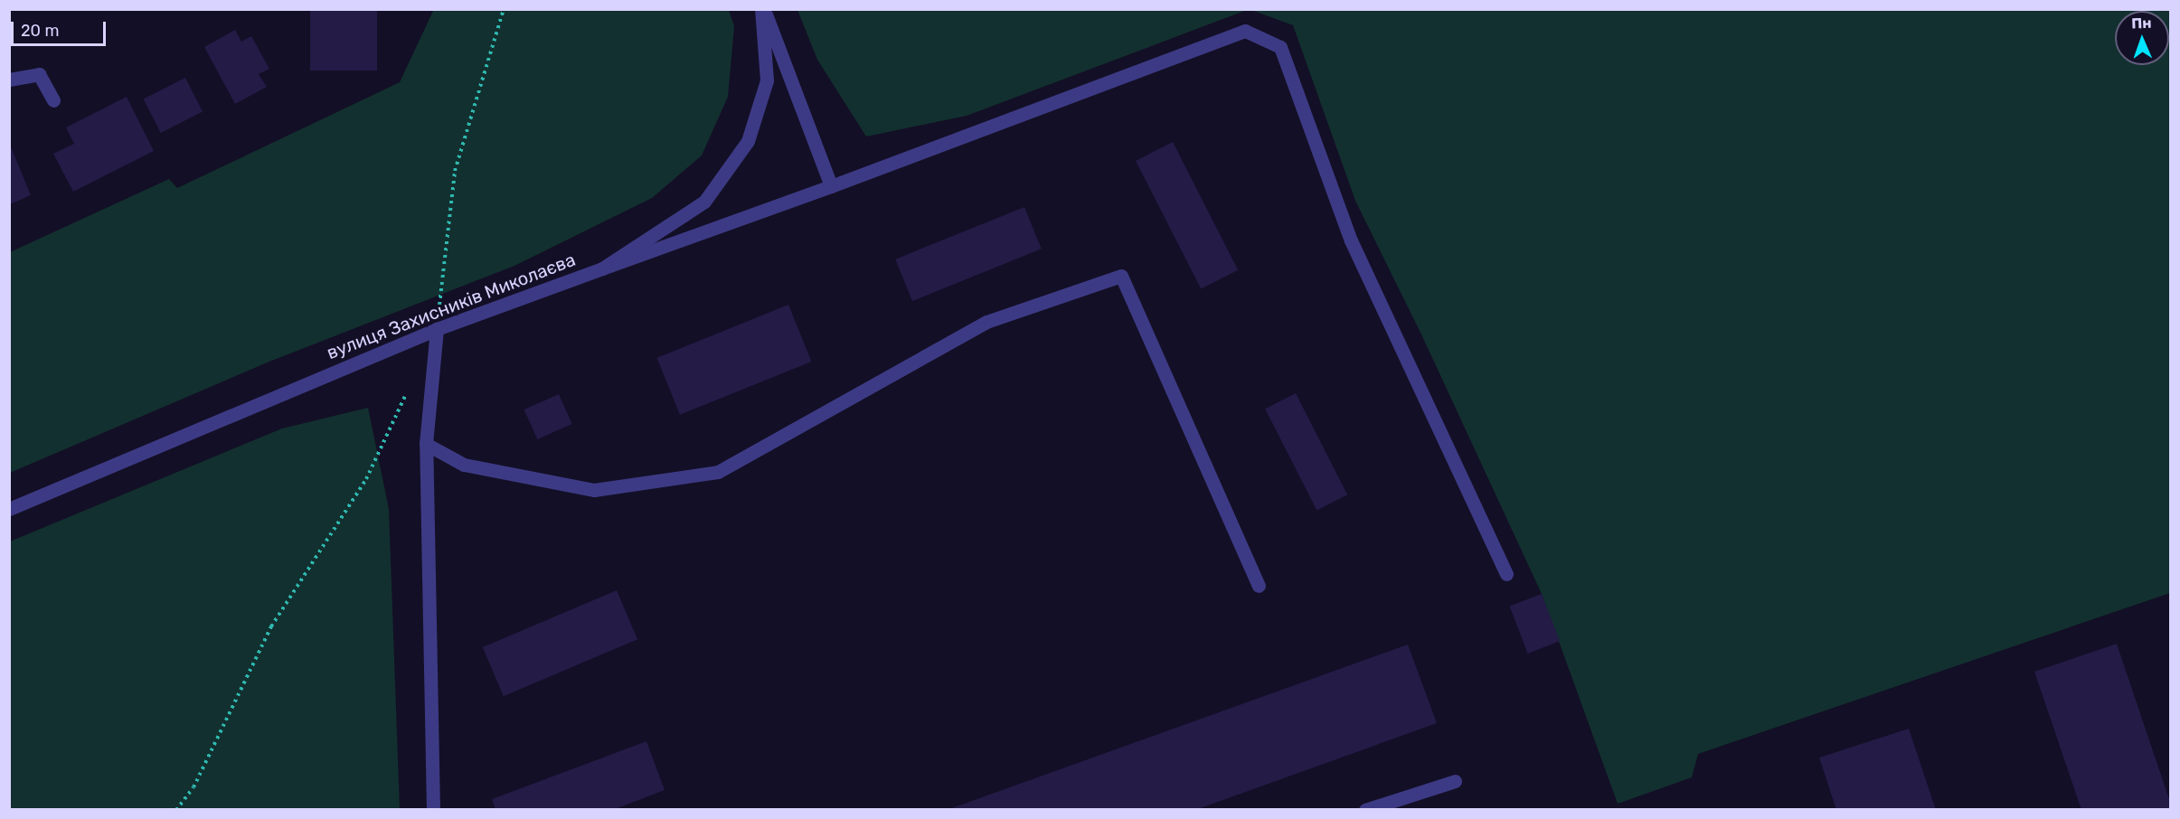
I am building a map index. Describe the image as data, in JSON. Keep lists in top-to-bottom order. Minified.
{"streets":{"street":["вулиця Захисників Миколаєва"]},"scale_bar":"20 m","north":"top"}
